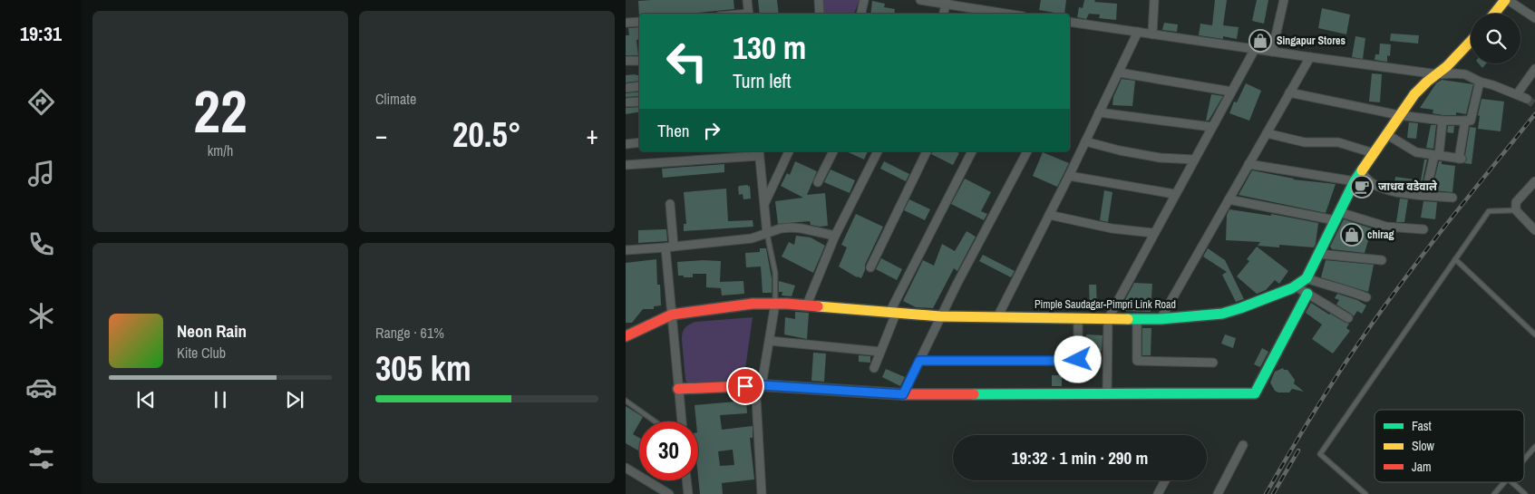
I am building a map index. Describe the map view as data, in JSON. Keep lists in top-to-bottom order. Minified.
{"streets":{"street":["Pimple Saudagar-Pimpri Link Road"]},"places":{"shop":["Singapur Stores","chirag"],"cafe":["जाधव वडेवाले"]},"legend":["Fast","Slow","Jam"],"page":{"tabs":"19:31","tile":[["22","km/h"],"Climate",["Range · 61%","305 km"]],"turn":["130 m","Turn left"],"then":"Then","heat":["−","20.5°","+"],"song":["Neon Rain","Kite Club"],"limit":"30","trip":"19:32 · 1 min · 290 m"}}
